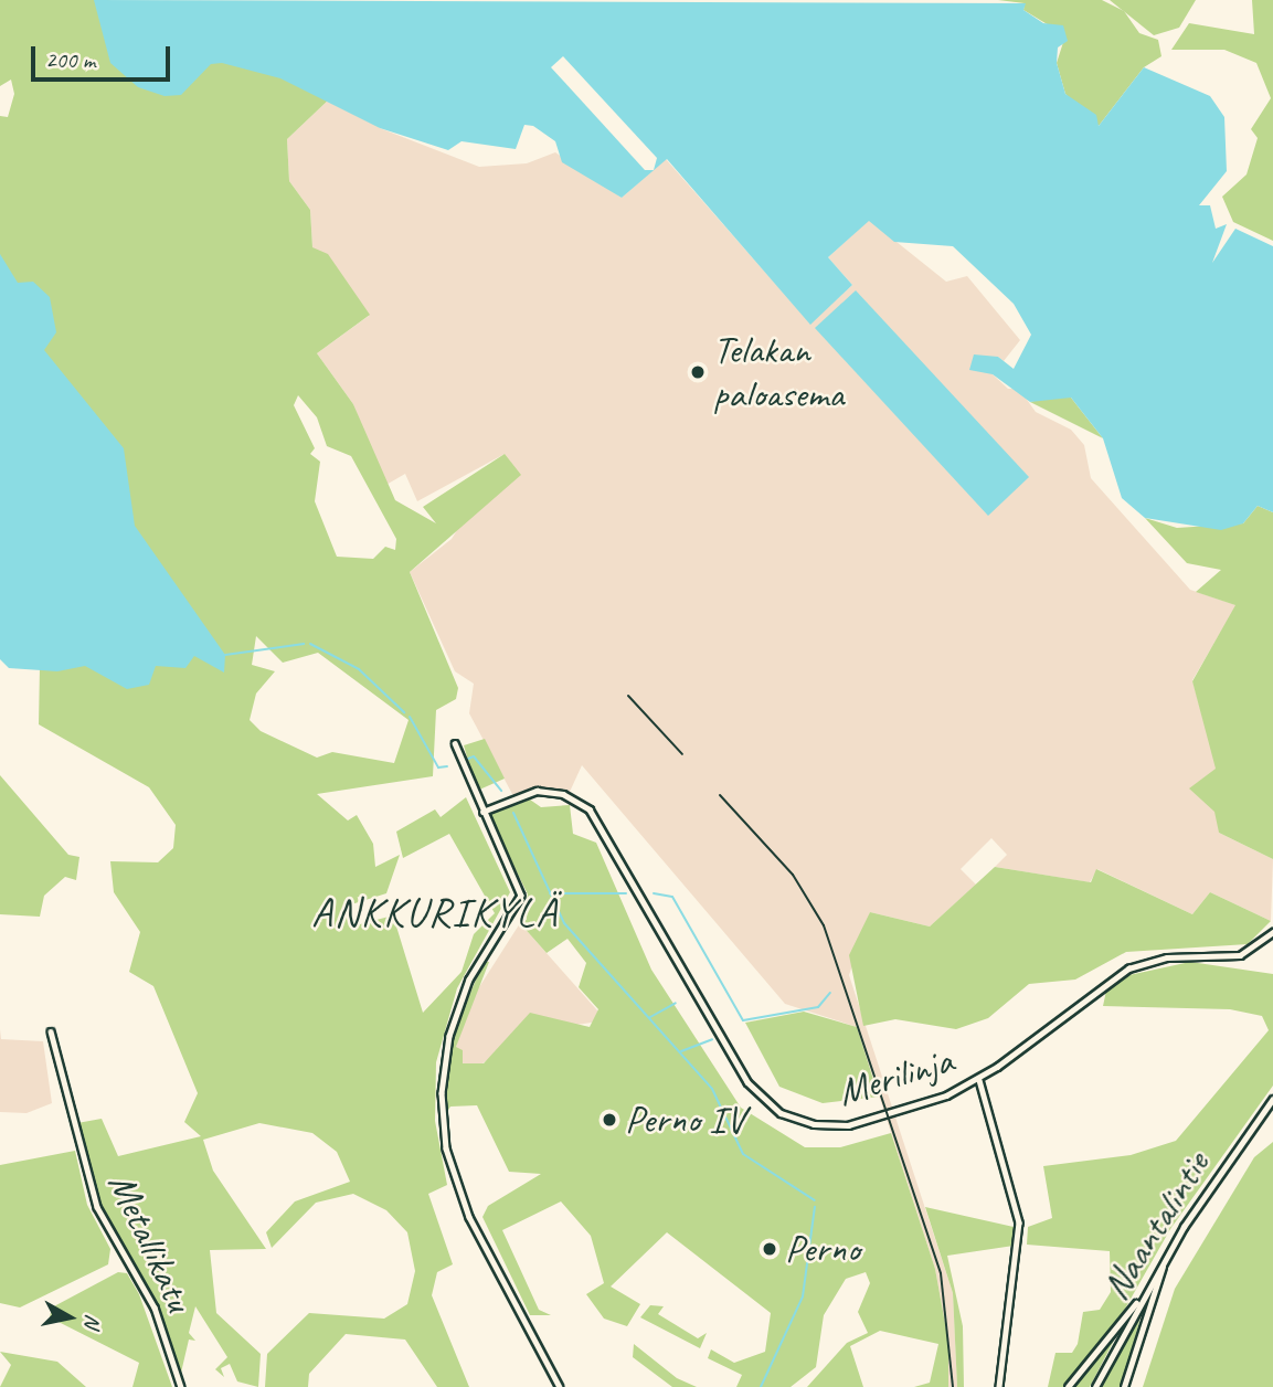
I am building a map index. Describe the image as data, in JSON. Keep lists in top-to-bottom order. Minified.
{"streets":{"street":["Merilinja","Naantalintie","Metallikatu"]},"districts":["ANKKURIKYLÄ"],"places":["Telakan paloasema","Perno IV","Perno"],"scale_bar":"200 m","north":"right"}
